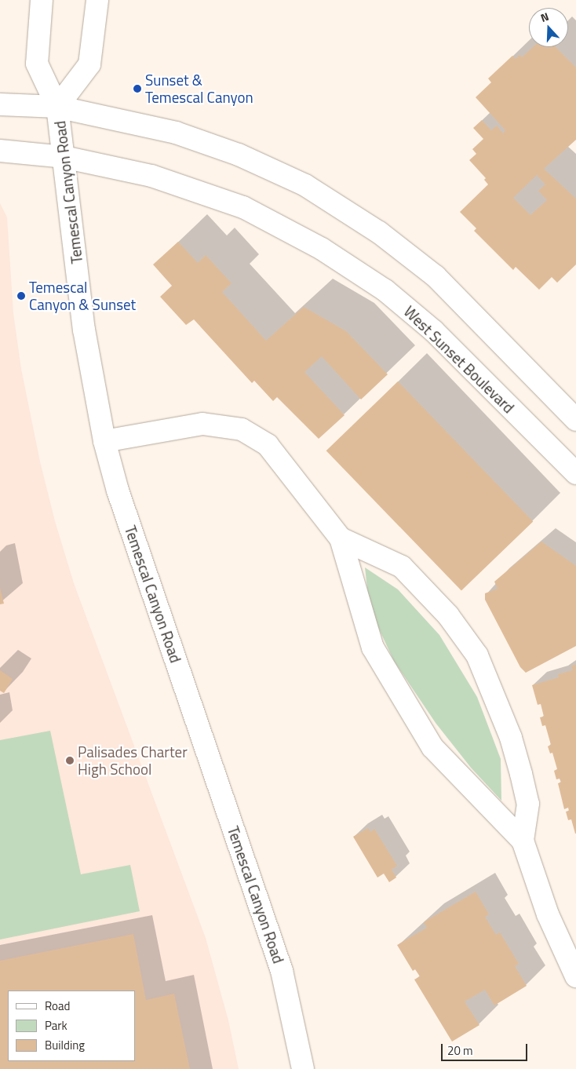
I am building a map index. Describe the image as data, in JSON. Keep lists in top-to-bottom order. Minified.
{"streets":{"main road":["Temescal Canyon Road","West Sunset Boulevard"]},"crossings":[["Temescal Canyon Road","West Sunset Boulevard"]],"places":["Sunset & Temescal Canyon","Temescal Canyon & Sunset","Palisades Charter High School"],"legend":["Road","Park","Building"],"scale_bar":"20 m","north":"top"}
